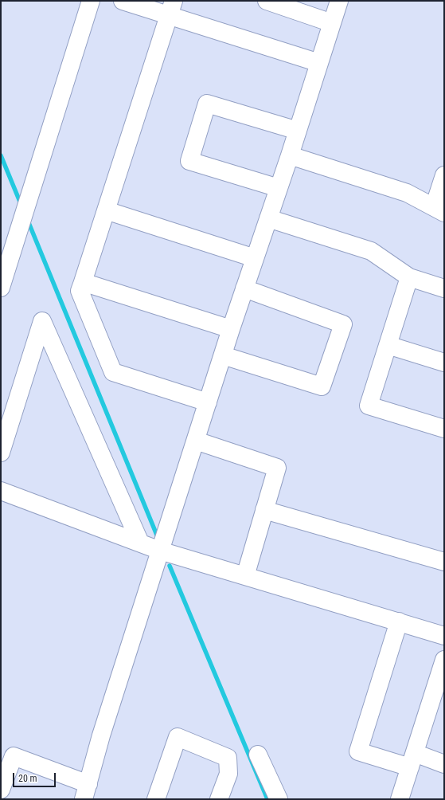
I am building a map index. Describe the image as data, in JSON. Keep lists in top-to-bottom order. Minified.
{"scale_bar":"20 m"}
